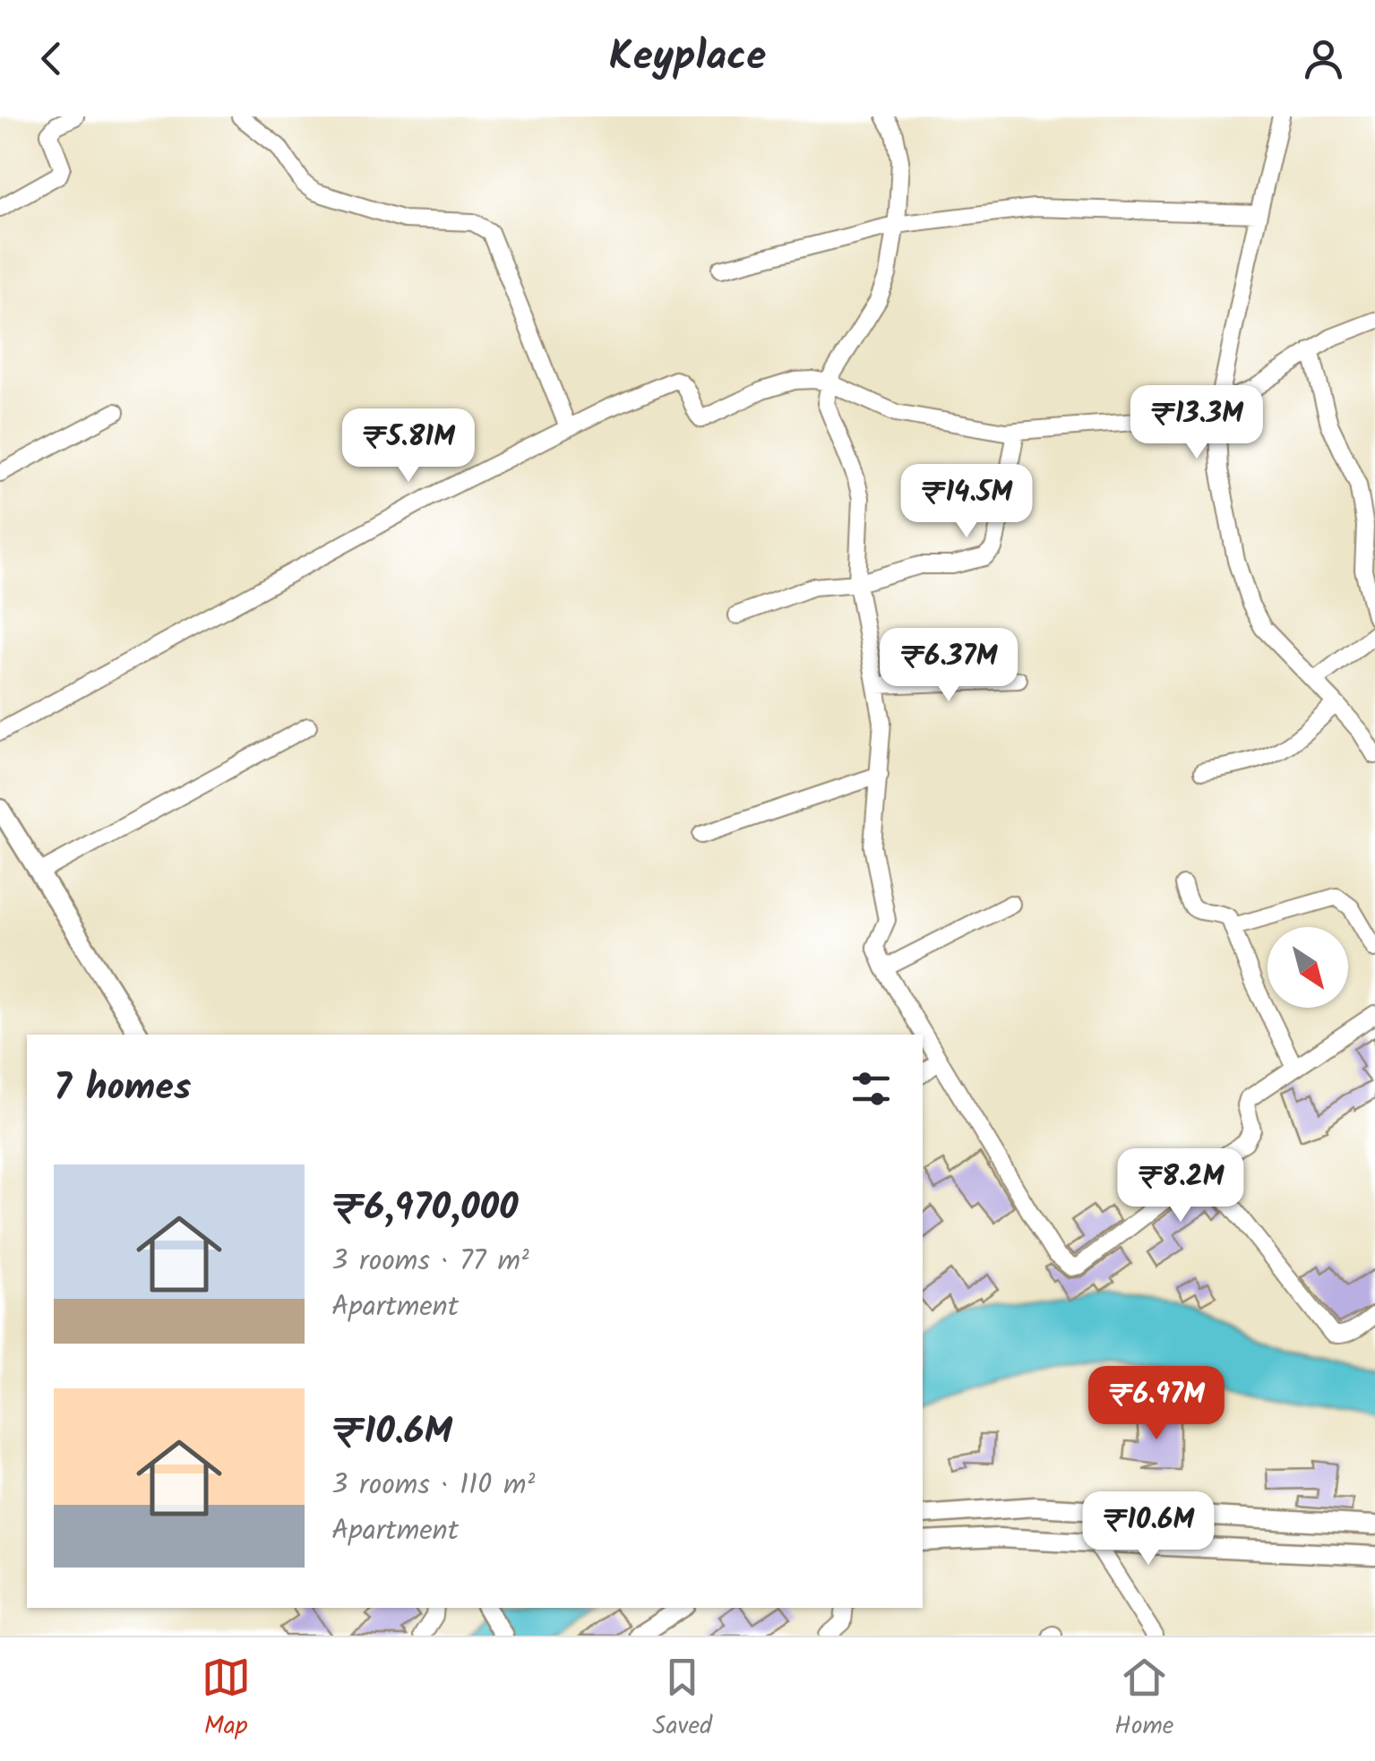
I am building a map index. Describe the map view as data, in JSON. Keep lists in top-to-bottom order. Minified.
{"north":"bottom right","page":{"header":"Keyplace","price":["₹13.3M","₹5.81M","₹14.5M","₹6.37M","₹8.2M","₹6.97M","₹10.6M"],"heading":"7 homes","list":[{"name":"₹6,970,000","note":"3 rooms · 77 m² · Apartment"},{"name":"₹10.6M","note":"3 rooms · 110 m² · Apartment"}],"tabs":["Map","Saved","Home"]}}
